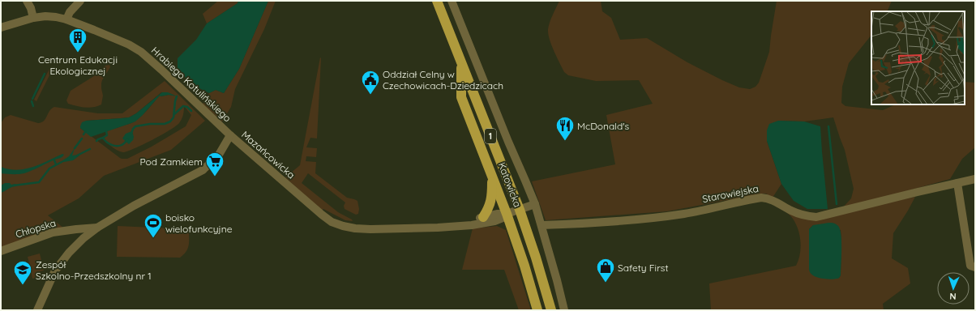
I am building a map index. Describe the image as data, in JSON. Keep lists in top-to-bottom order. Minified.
{"streets":{"main road":["1","Katowicka"],"street":["Hrabiego Kotulińskiego","Mazańcowicka","Starowiejska","Chłopska"]},"crossings":[["Hrabiego Kotulińskiego","Mazańcowicka"],["Mazańcowicka","Katowicka"],["Mazańcowicka","Chłopska"]],"places":{"building":["Centrum Edukacji Ekologicznej"],"public building":["Oddział Celny w Czechowicach-Dziedzicach"],"restaurant":["McDonald's"],"supermarket":["Pod Zamkiem"],"sports":["boisko wielofunkcyjne"],"shop":["Safety First"],"school or university":["Zespół Szkolno-Przedszkolny nr 1"]},"north":"bottom"}
